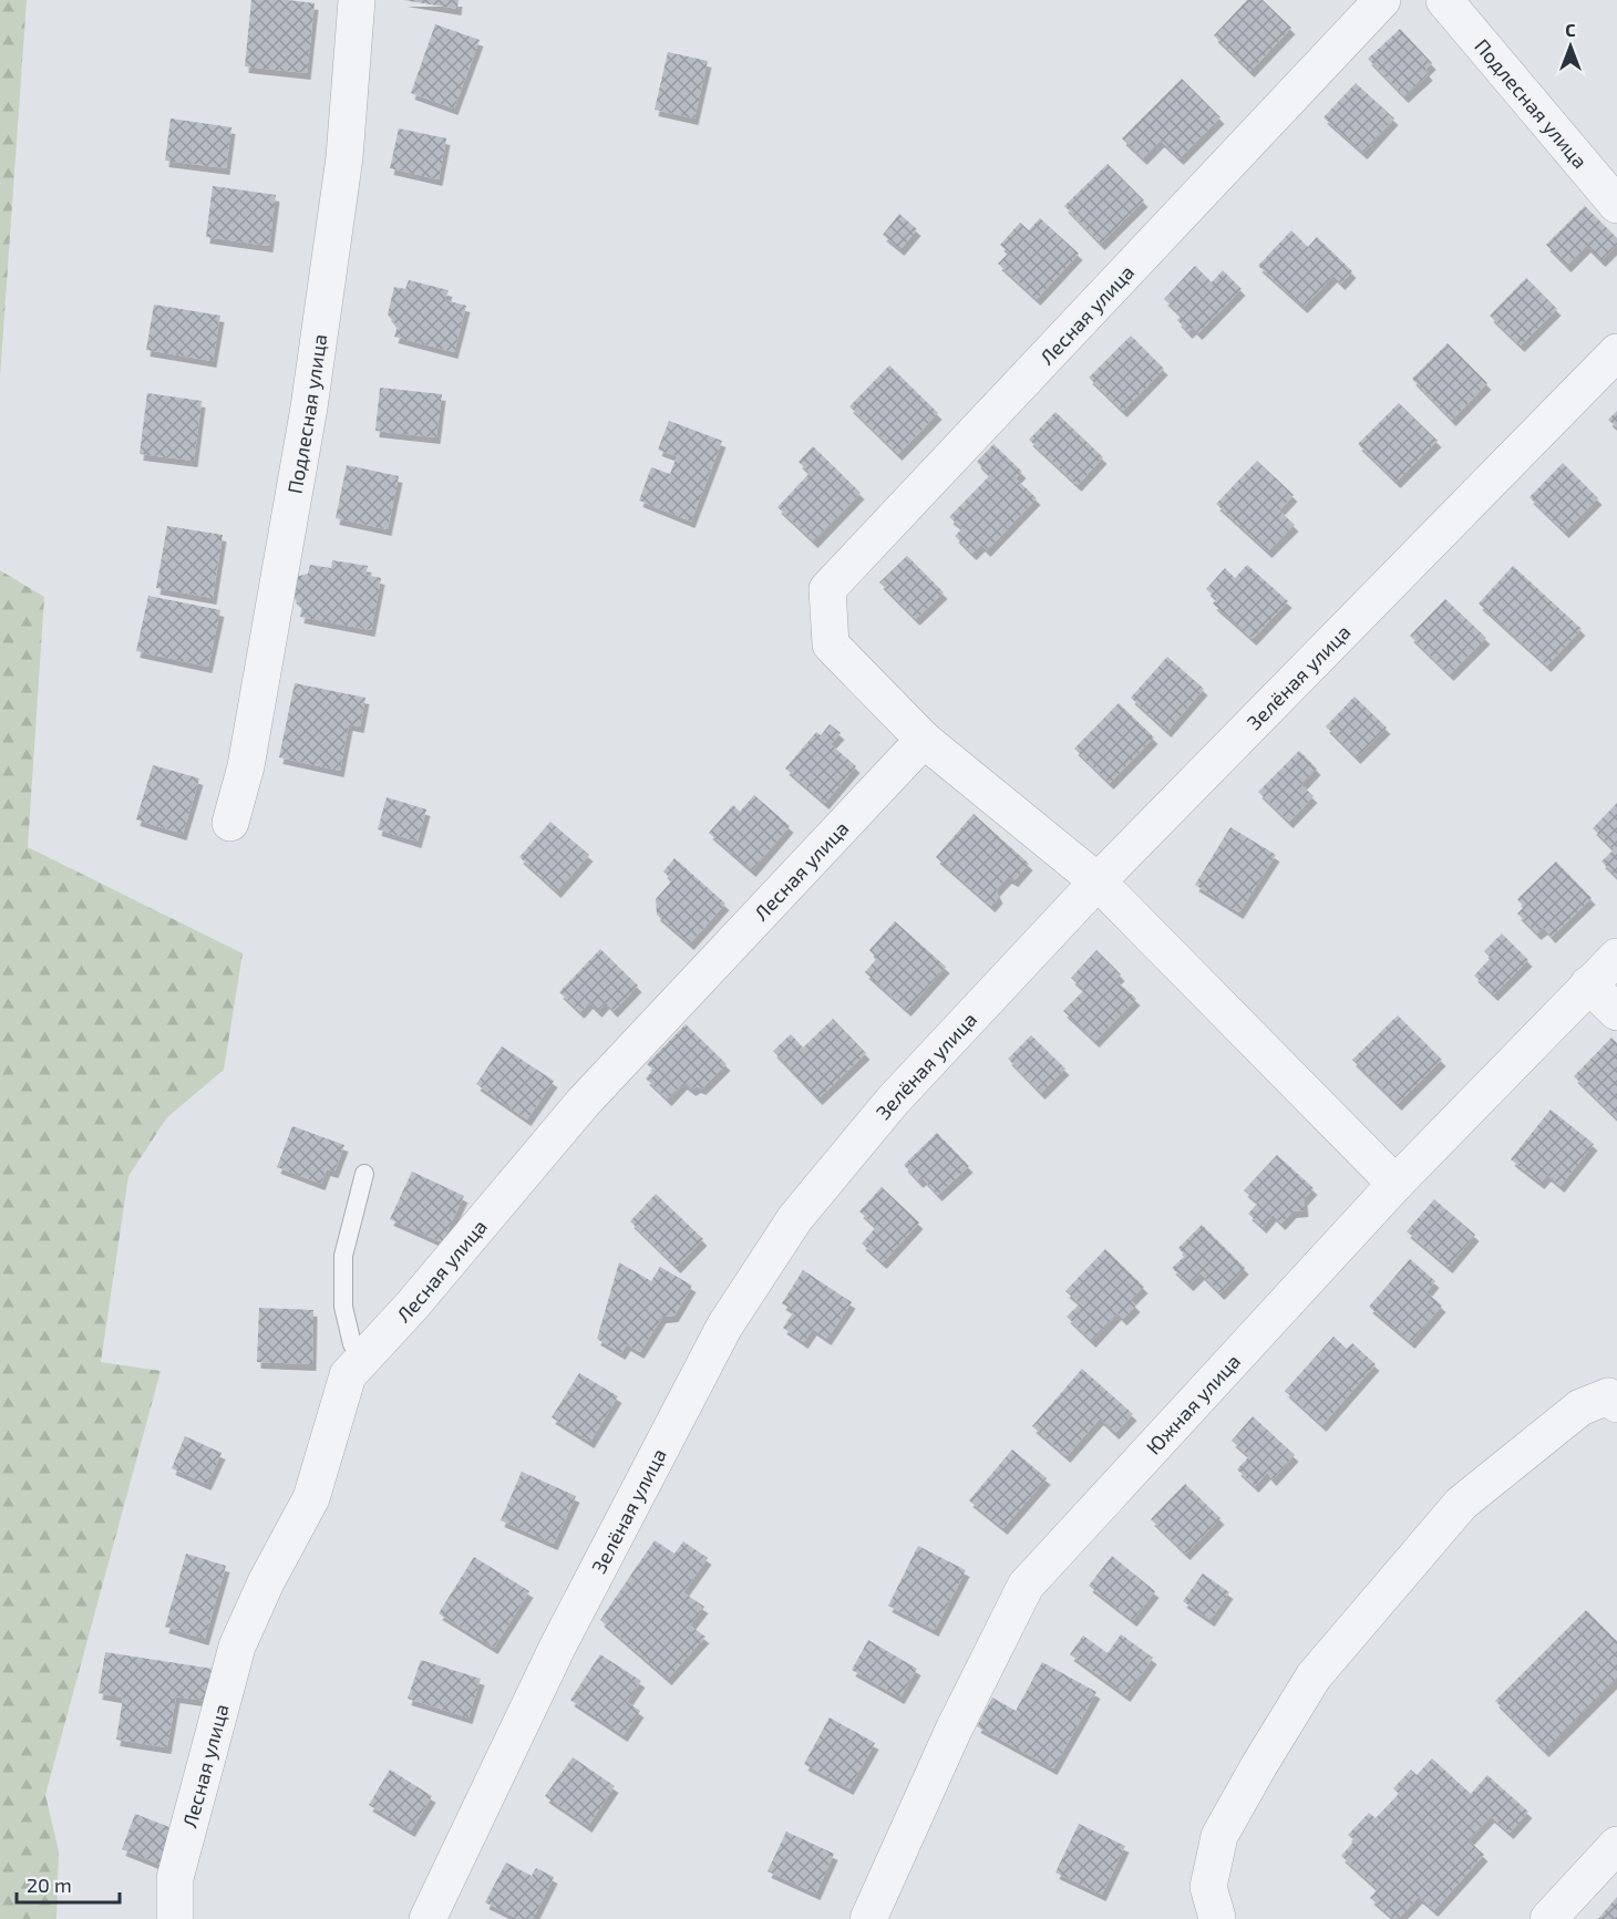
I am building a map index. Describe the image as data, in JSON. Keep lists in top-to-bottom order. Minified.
{"streets":{"street":["Подлесная улица","Лесная улица","Зелёная улица","Южная улица"]},"scale_bar":"20 m","north":"top"}
